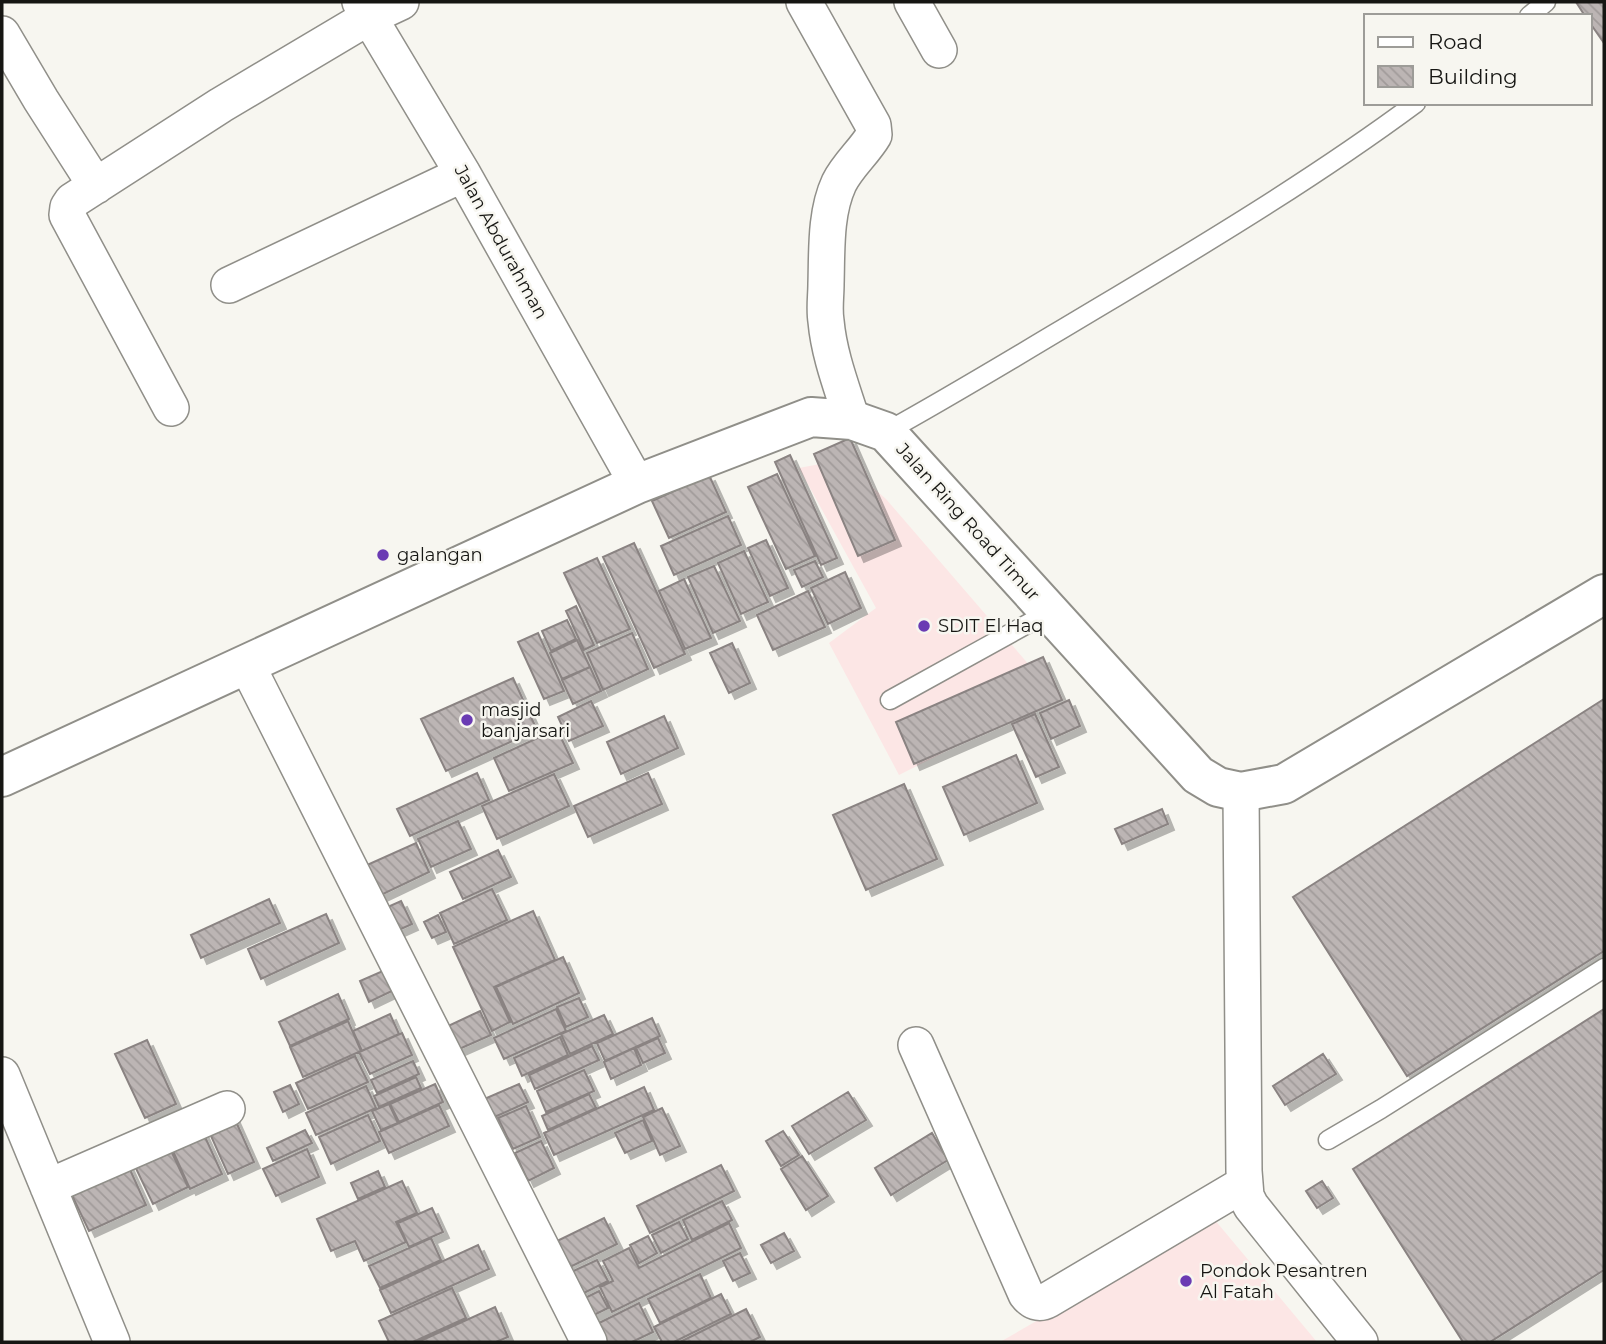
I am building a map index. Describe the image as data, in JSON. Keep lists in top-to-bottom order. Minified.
{"streets":{"street":["Jalan Abdurahman","Jalan Ring Road Timur"]},"places":["galangan","SDIT El Haq","masjid banjarsari","Pondok Pesantren Al Fatah"],"legend":["Road","Building"]}
